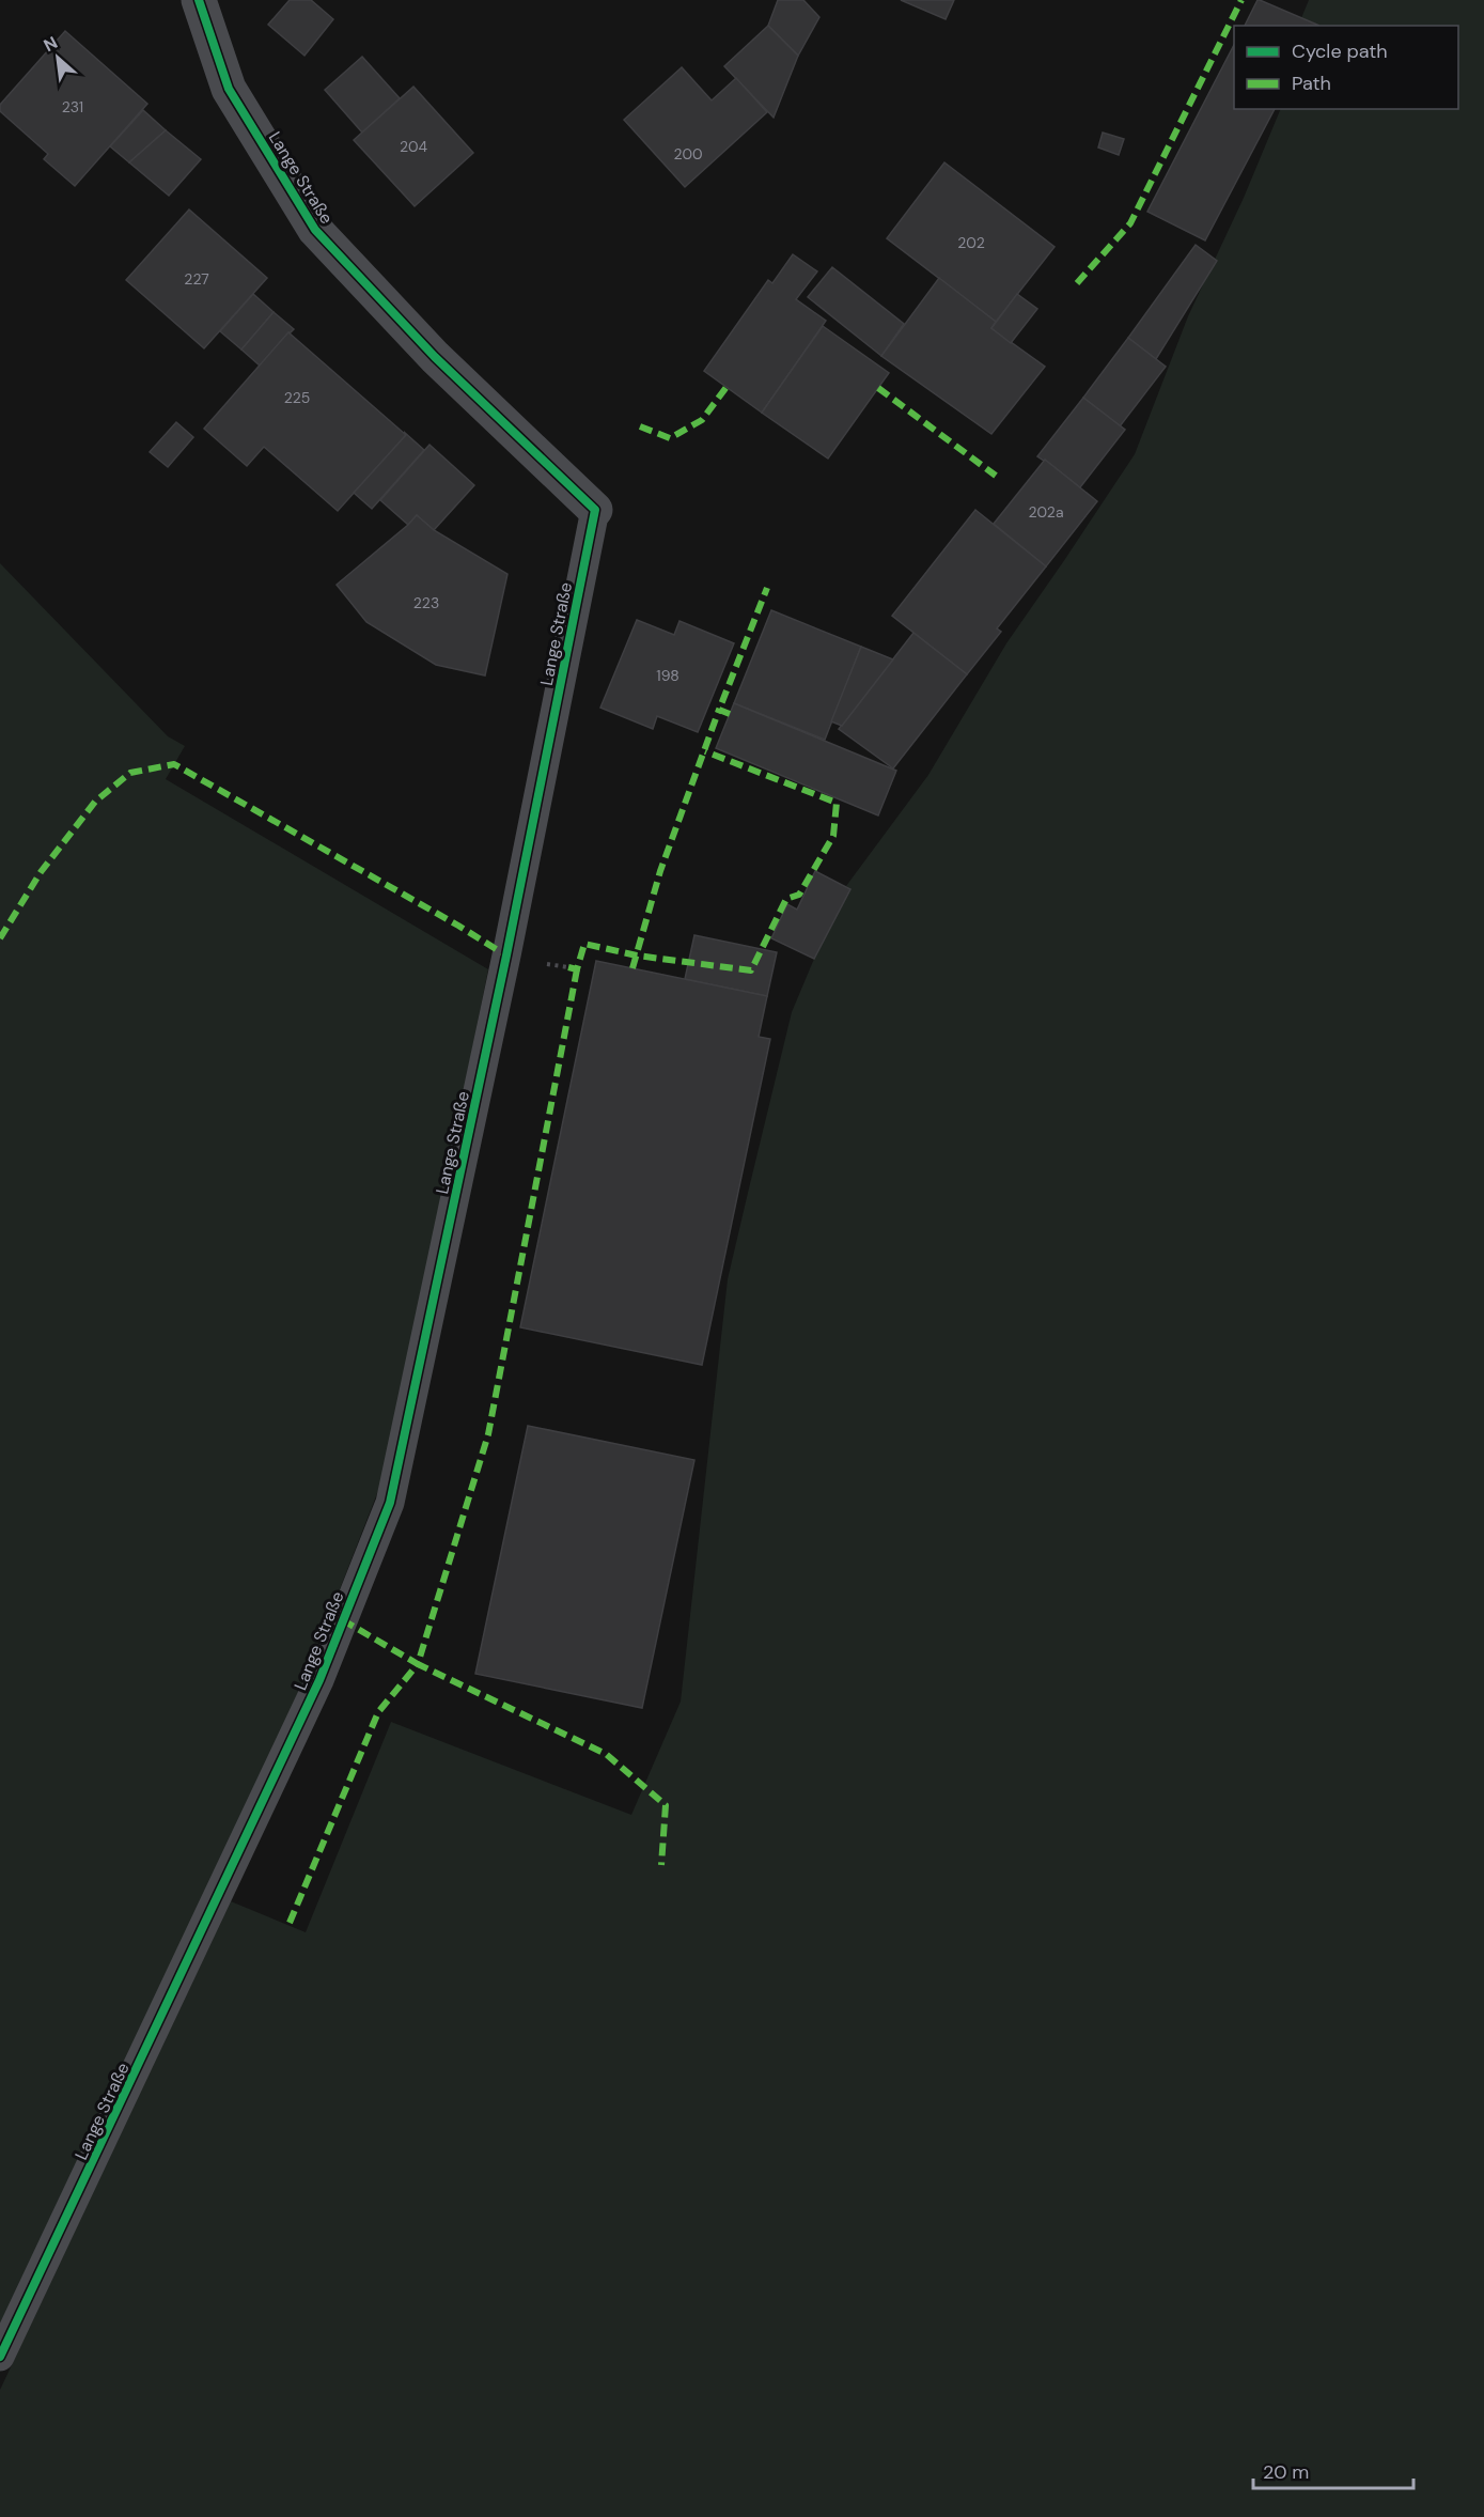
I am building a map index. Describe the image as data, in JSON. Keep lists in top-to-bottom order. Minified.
{"streets":{"street":["Lange Straße"]},"house_numbers":["231","204","200","202","227","225","202a","223","198"],"legend":["Cycle path","Path"],"scale_bar":"20 m","north":"top left"}
